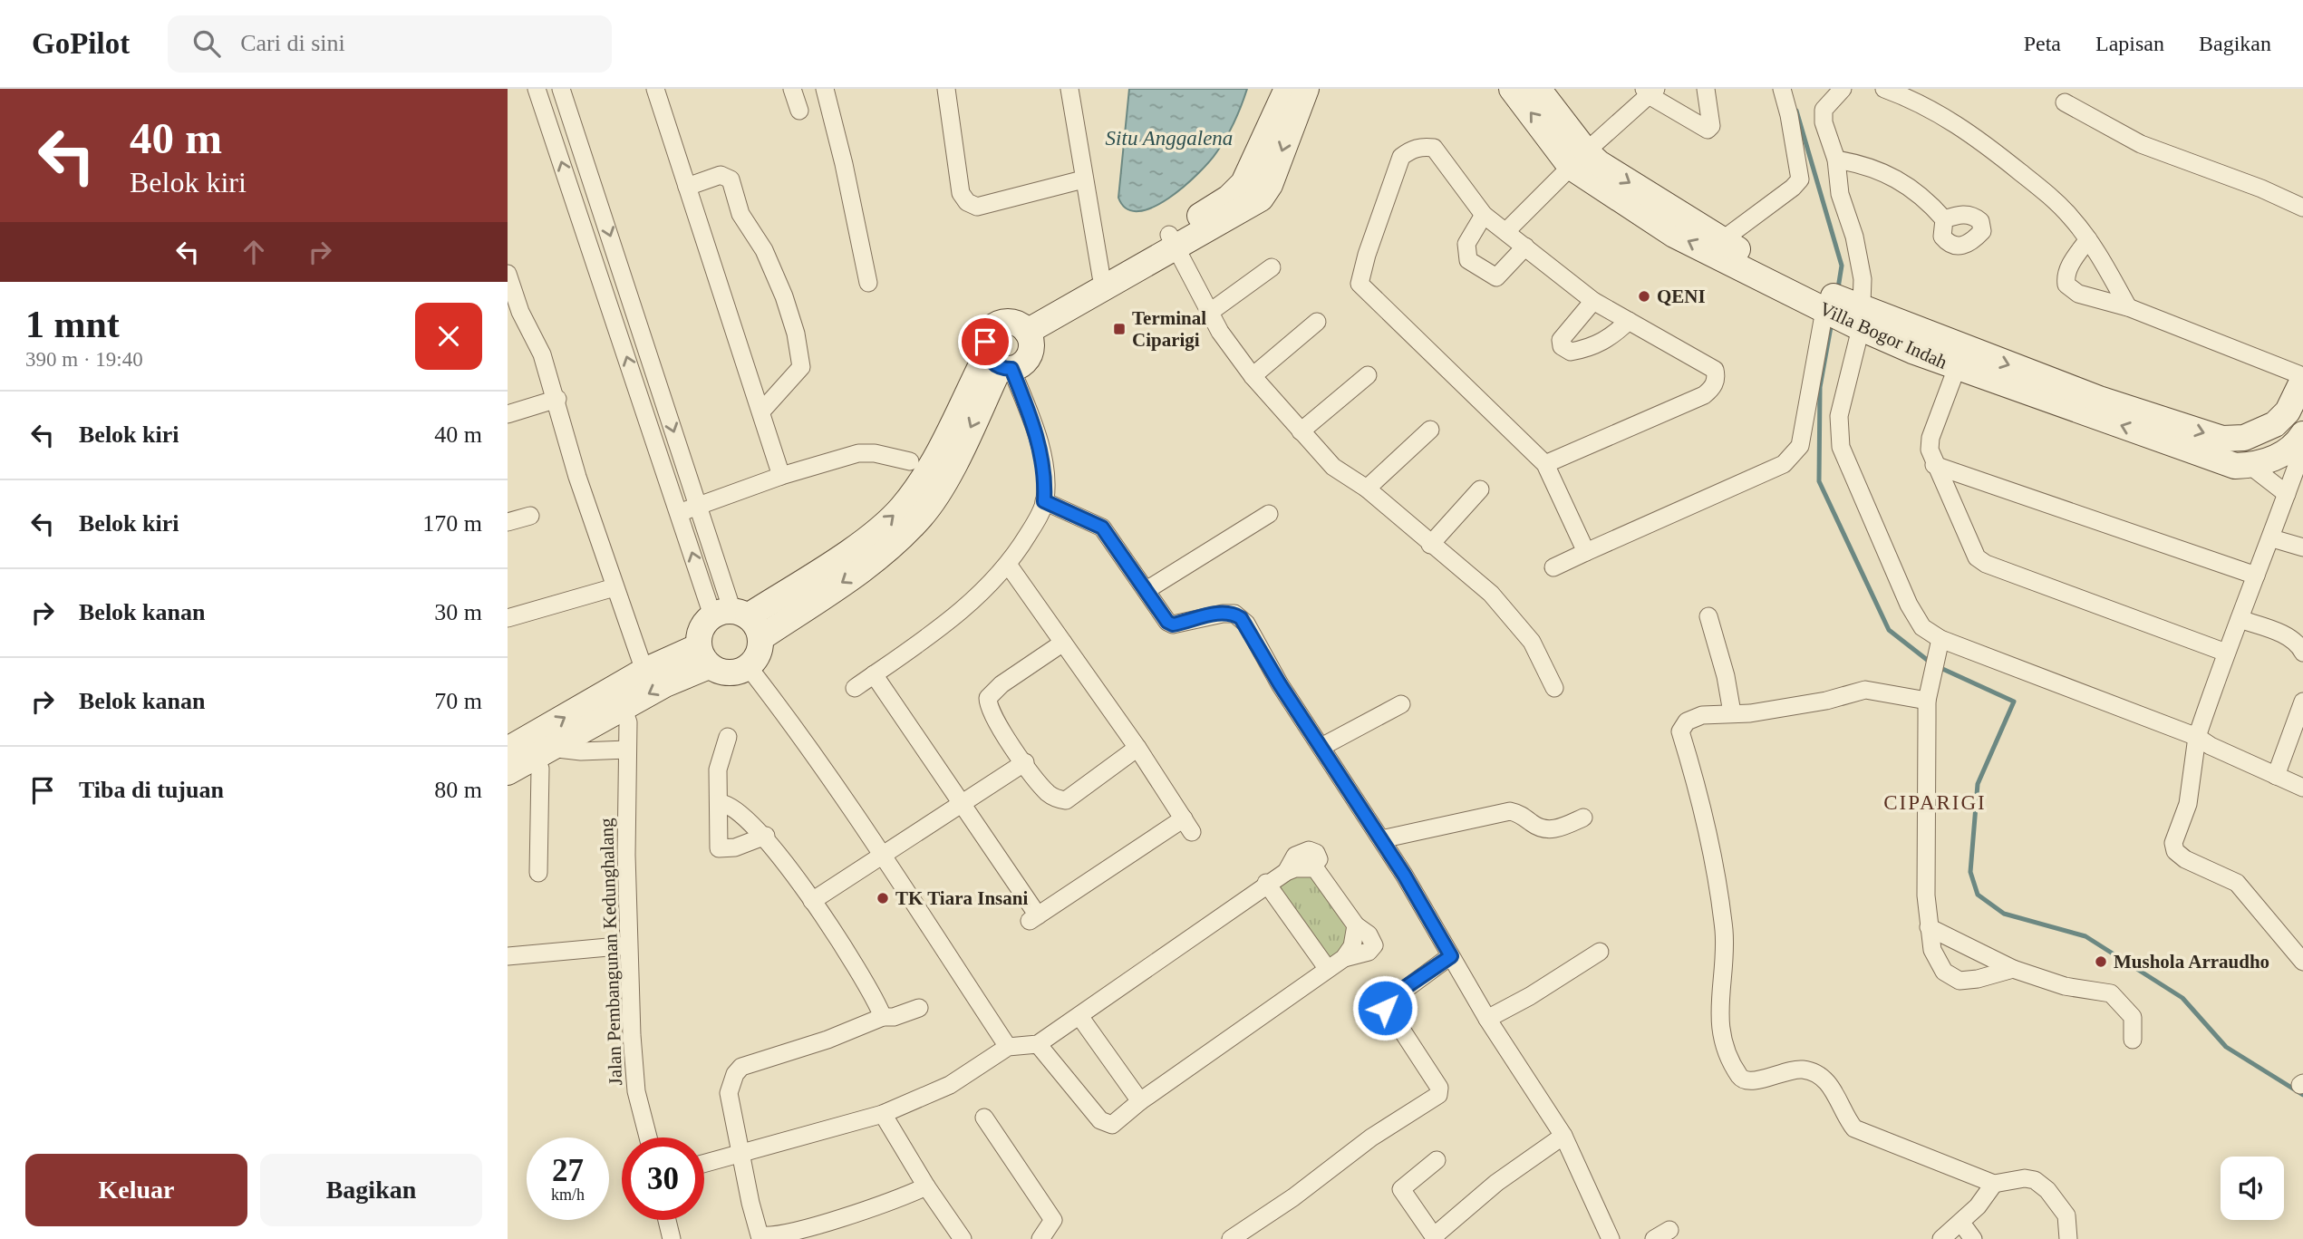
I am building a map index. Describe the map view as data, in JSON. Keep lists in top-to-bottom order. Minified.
{"streets":{"street":["Villa Bogor Indah","Jalan Pembangunan Kedunghalang"]},"districts":["CIPARIGI"],"water":["Situ Anggalena"],"places":{"other":["QENI","TK Tiara Insani","Mushola Arraudho"],"transit":["Terminal Ciparigi"]},"page":{"header":"GoPilot","search":"Cari di sini","nav":["Peta","Lapisan","Bagikan"],"turn":["40 m","Belok kiri"],"heading":["1 mnt","390 m · 19:40"],"list":[{"name":"Belok kiri","value":"40 m"},{"name":"Belok kiri","value":"170 m"},{"name":"Belok kanan","value":"30 m"},{"name":"Belok kanan","value":"70 m"},{"name":"Tiba di tujuan","value":"80 m"}],"speed":"27 km/h","limit":"30","buttons":["Keluar","Bagikan"]}}
